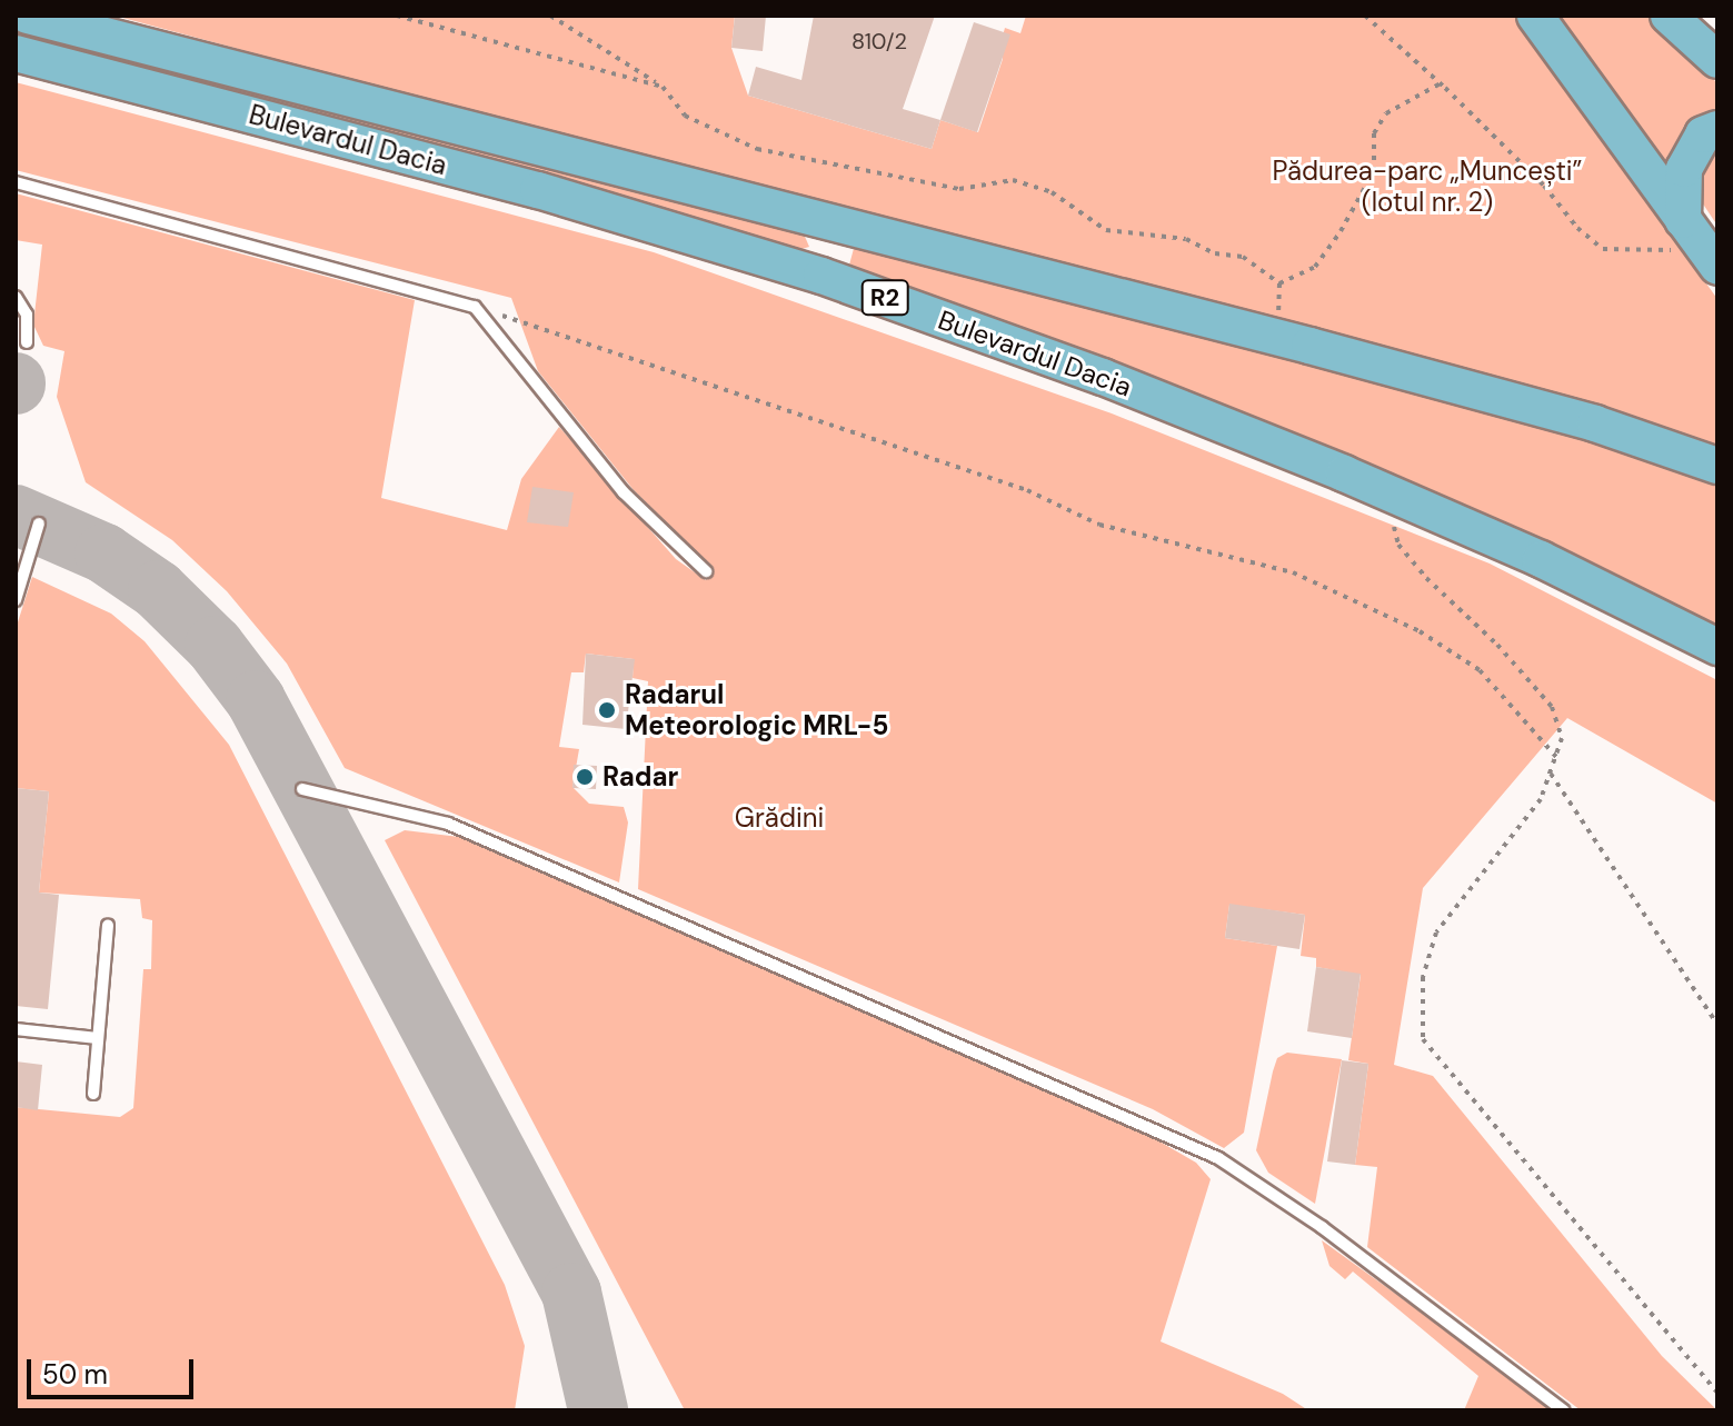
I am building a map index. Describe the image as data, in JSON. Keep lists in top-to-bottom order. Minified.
{"streets":{"main road":["Bulevardul Dacia","R2"]},"parks":["Pădurea-parc „Muncești” (lotul nr. 2)","Grădini"],"places":["Radarul Meteorologic MRL-5","Radar"],"house_numbers":["810/2"],"scale_bar":"50 m"}
